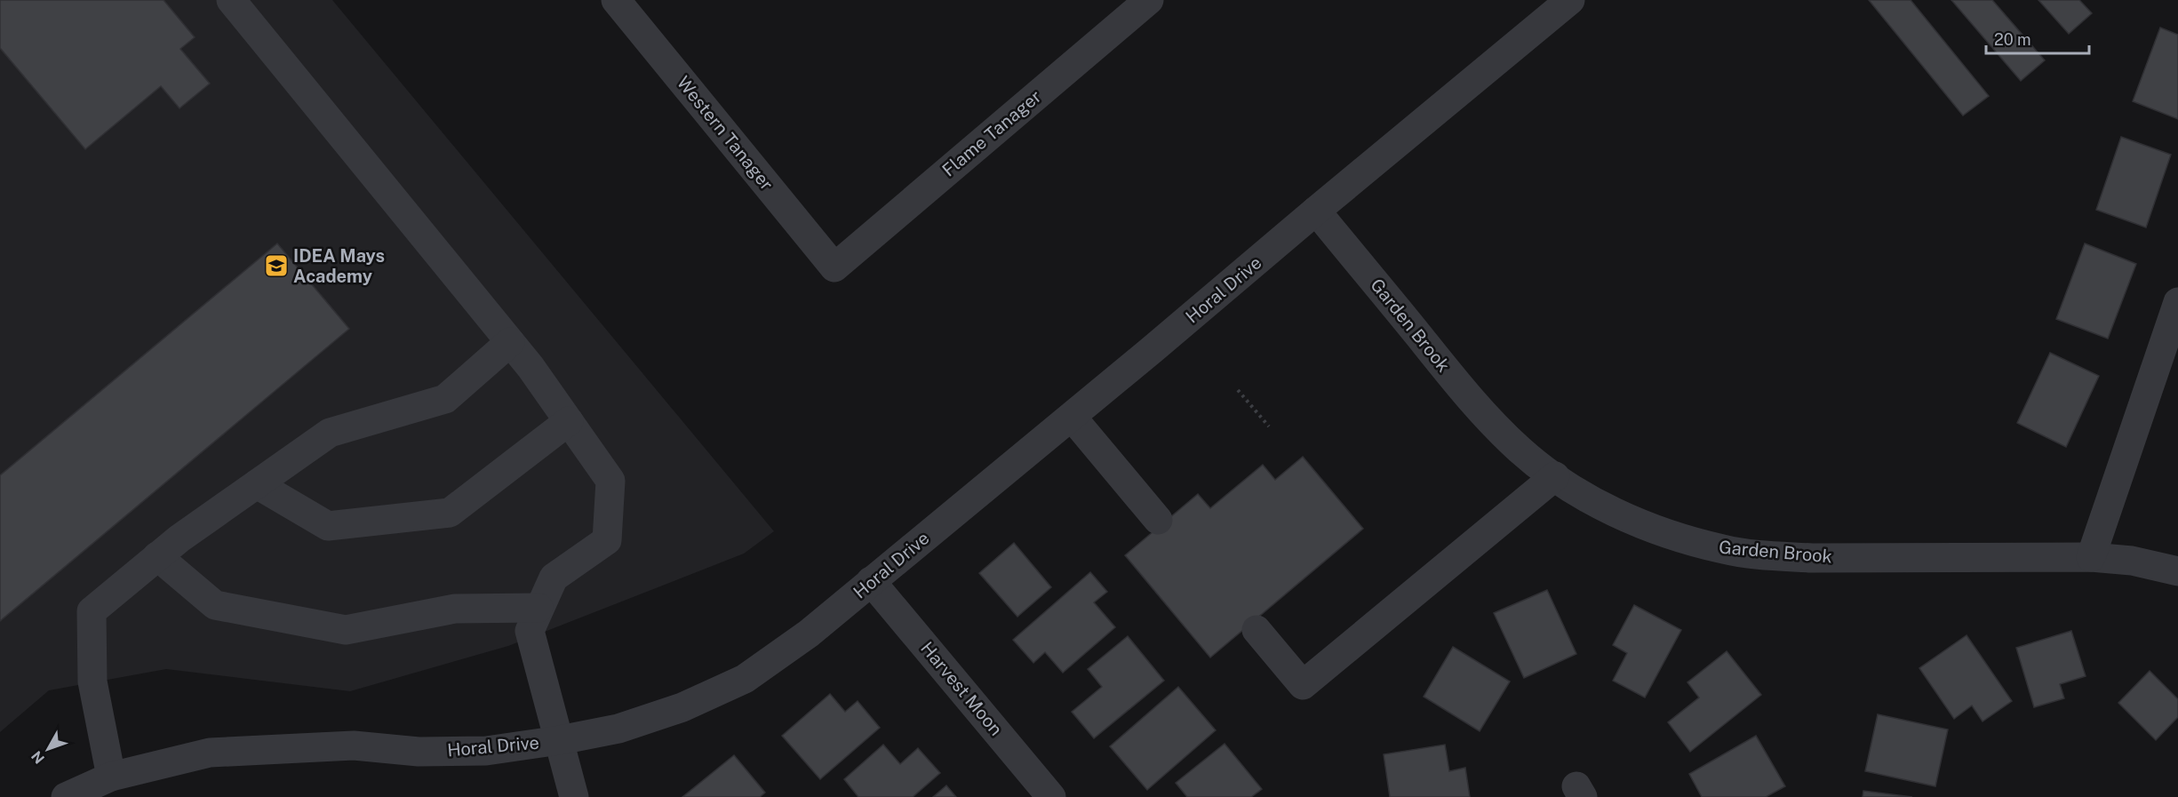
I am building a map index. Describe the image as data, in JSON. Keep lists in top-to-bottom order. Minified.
{"streets":{"street":["Western Tanager","Flame Tanager","Horal Drive","Garden Brook","Harvest Moon"]},"crossings":[["Western Tanager","Flame Tanager"],["Horal Drive","Garden Brook"],["Horal Drive","Harvest Moon"]],"places":{"school or university":["IDEA Mays Academy"]},"scale_bar":"20 m","north":"bottom left"}
